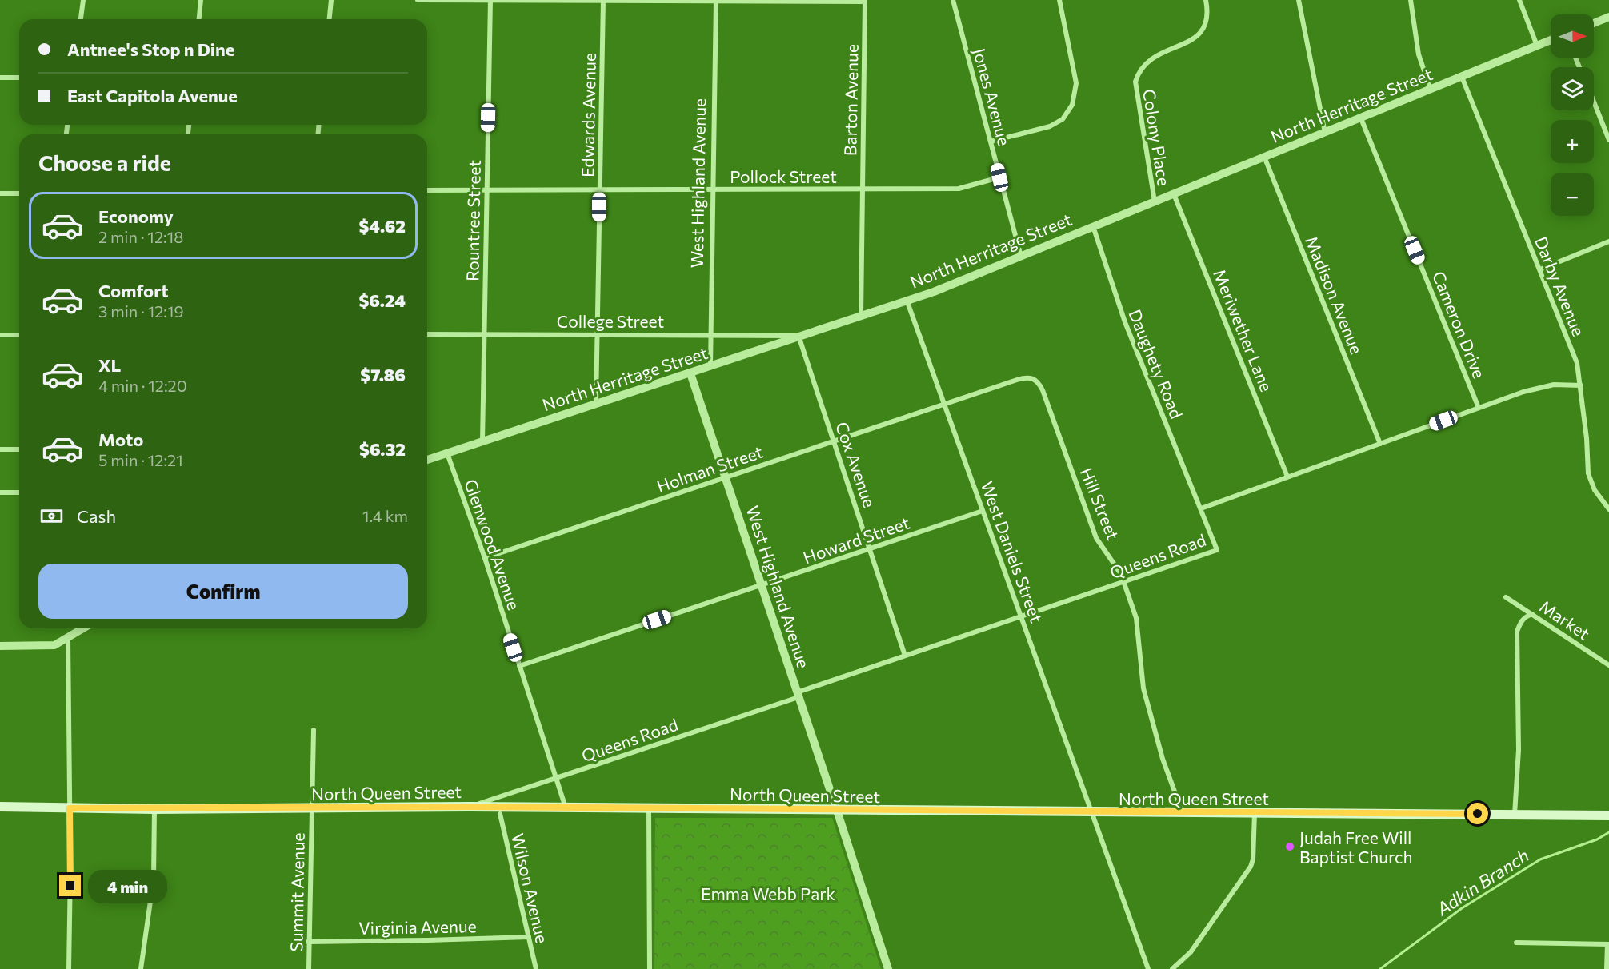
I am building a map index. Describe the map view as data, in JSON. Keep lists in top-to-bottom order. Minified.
{"streets":{"main road":["North Queen Street"],"street":["Jones Avenue","Barton Avenue","North Herritage Street","Edwards Avenue","Colony Place","Pollock Street","West Highland Avenue","Rountree Street","Darby Avenue","Madison Avenue","College Street","Cameron Drive","Meriwether Lane","Daughety Road","Cox Avenue","Holman Street","Hill Street","Howard Street","Glenwood Avenue","West Daniels Street","Queens Road","Market","Wilson Avenue","Summit Avenue","Virginia Avenue"]},"crossings":[["Jones Avenue","North Herritage Street"],["Jones Avenue","Pollock Street"],["Barton Avenue","North Herritage Street"],["Barton Avenue","Pollock Street"],["North Herritage Street","Edwards Avenue"],["North Herritage Street","Colony Place"],["North Herritage Street","West Highland Avenue"],["North Herritage Street","Rountree Street"],["North Herritage Street","Darby Avenue"],["North Herritage Street","Madison Avenue"],["North Herritage Street","College Street"],["North Herritage Street","Cameron Drive"],["North Herritage Street","Meriwether Lane"],["North Herritage Street","Daughety Road"],["North Herritage Street","Cox Avenue"],["North Herritage Street","Glenwood Avenue"],["North Herritage Street","West Daniels Street"],["Edwards Avenue","Pollock Street"],["Edwards Avenue","College Street"],["Pollock Street","West Highland Avenue"],["Pollock Street","Rountree Street"],["West Highland Avenue","College Street"],["West Highland Avenue","Holman Street"],["West Highland Avenue","Howard Street"],["West Highland Avenue","Queens Road"],["West Highland Avenue","North Queen Street"],["Rountree Street","College Street"],["Darby Avenue","Queens Road"],["Madison Avenue","Queens Road"],["College Street","Cox Avenue"],["Cameron Drive","Queens Road"],["Meriwether Lane","Queens Road"],["Daughety Road","Queens Road"],["Cox Avenue","Holman Street"],["Cox Avenue","Howard Street"],["Cox Avenue","Queens Road"],["Holman Street","Hill Street"],["Holman Street","Glenwood Avenue"],["Holman Street","West Daniels Street"],["Hill Street","West Daniels Street"],["Hill Street","Queens Road"],["Hill Street","North Queen Street"],["Howard Street","Glenwood Avenue"],["Howard Street","West Daniels Street"],["Glenwood Avenue","Queens Road"],["Glenwood Avenue","North Queen Street"],["West Daniels Street","Queens Road"],["West Daniels Street","North Queen Street"],["Queens Road","North Queen Street"],["North Queen Street","Summit Avenue"],["Wilson Avenue","Virginia Avenue"],["Summit Avenue","Virginia Avenue"]],"water":["Adkin Branch"],"parks":["Emma Webb Park"],"places":["Judah Free Will Baptist Church"],"north":"right","page":{"map_buttons":["+","−"],"banner":["Antnee's Stop n Dine","East Capitola Avenue"],"heading":"Choose a ride","list":[{"name":"Economy","note":"2 min · 12:18","value":"$4.62"},{"name":"Comfort","note":"3 min · 12:19","value":"$6.24"},{"name":"XL","note":"4 min · 12:20","value":"$7.86"},{"name":"Moto","note":"5 min · 12:21","value":"$6.32"}],"pay":["Cash","1.4 km"],"buttons":"Confirm","bubble":"4 min"}}
